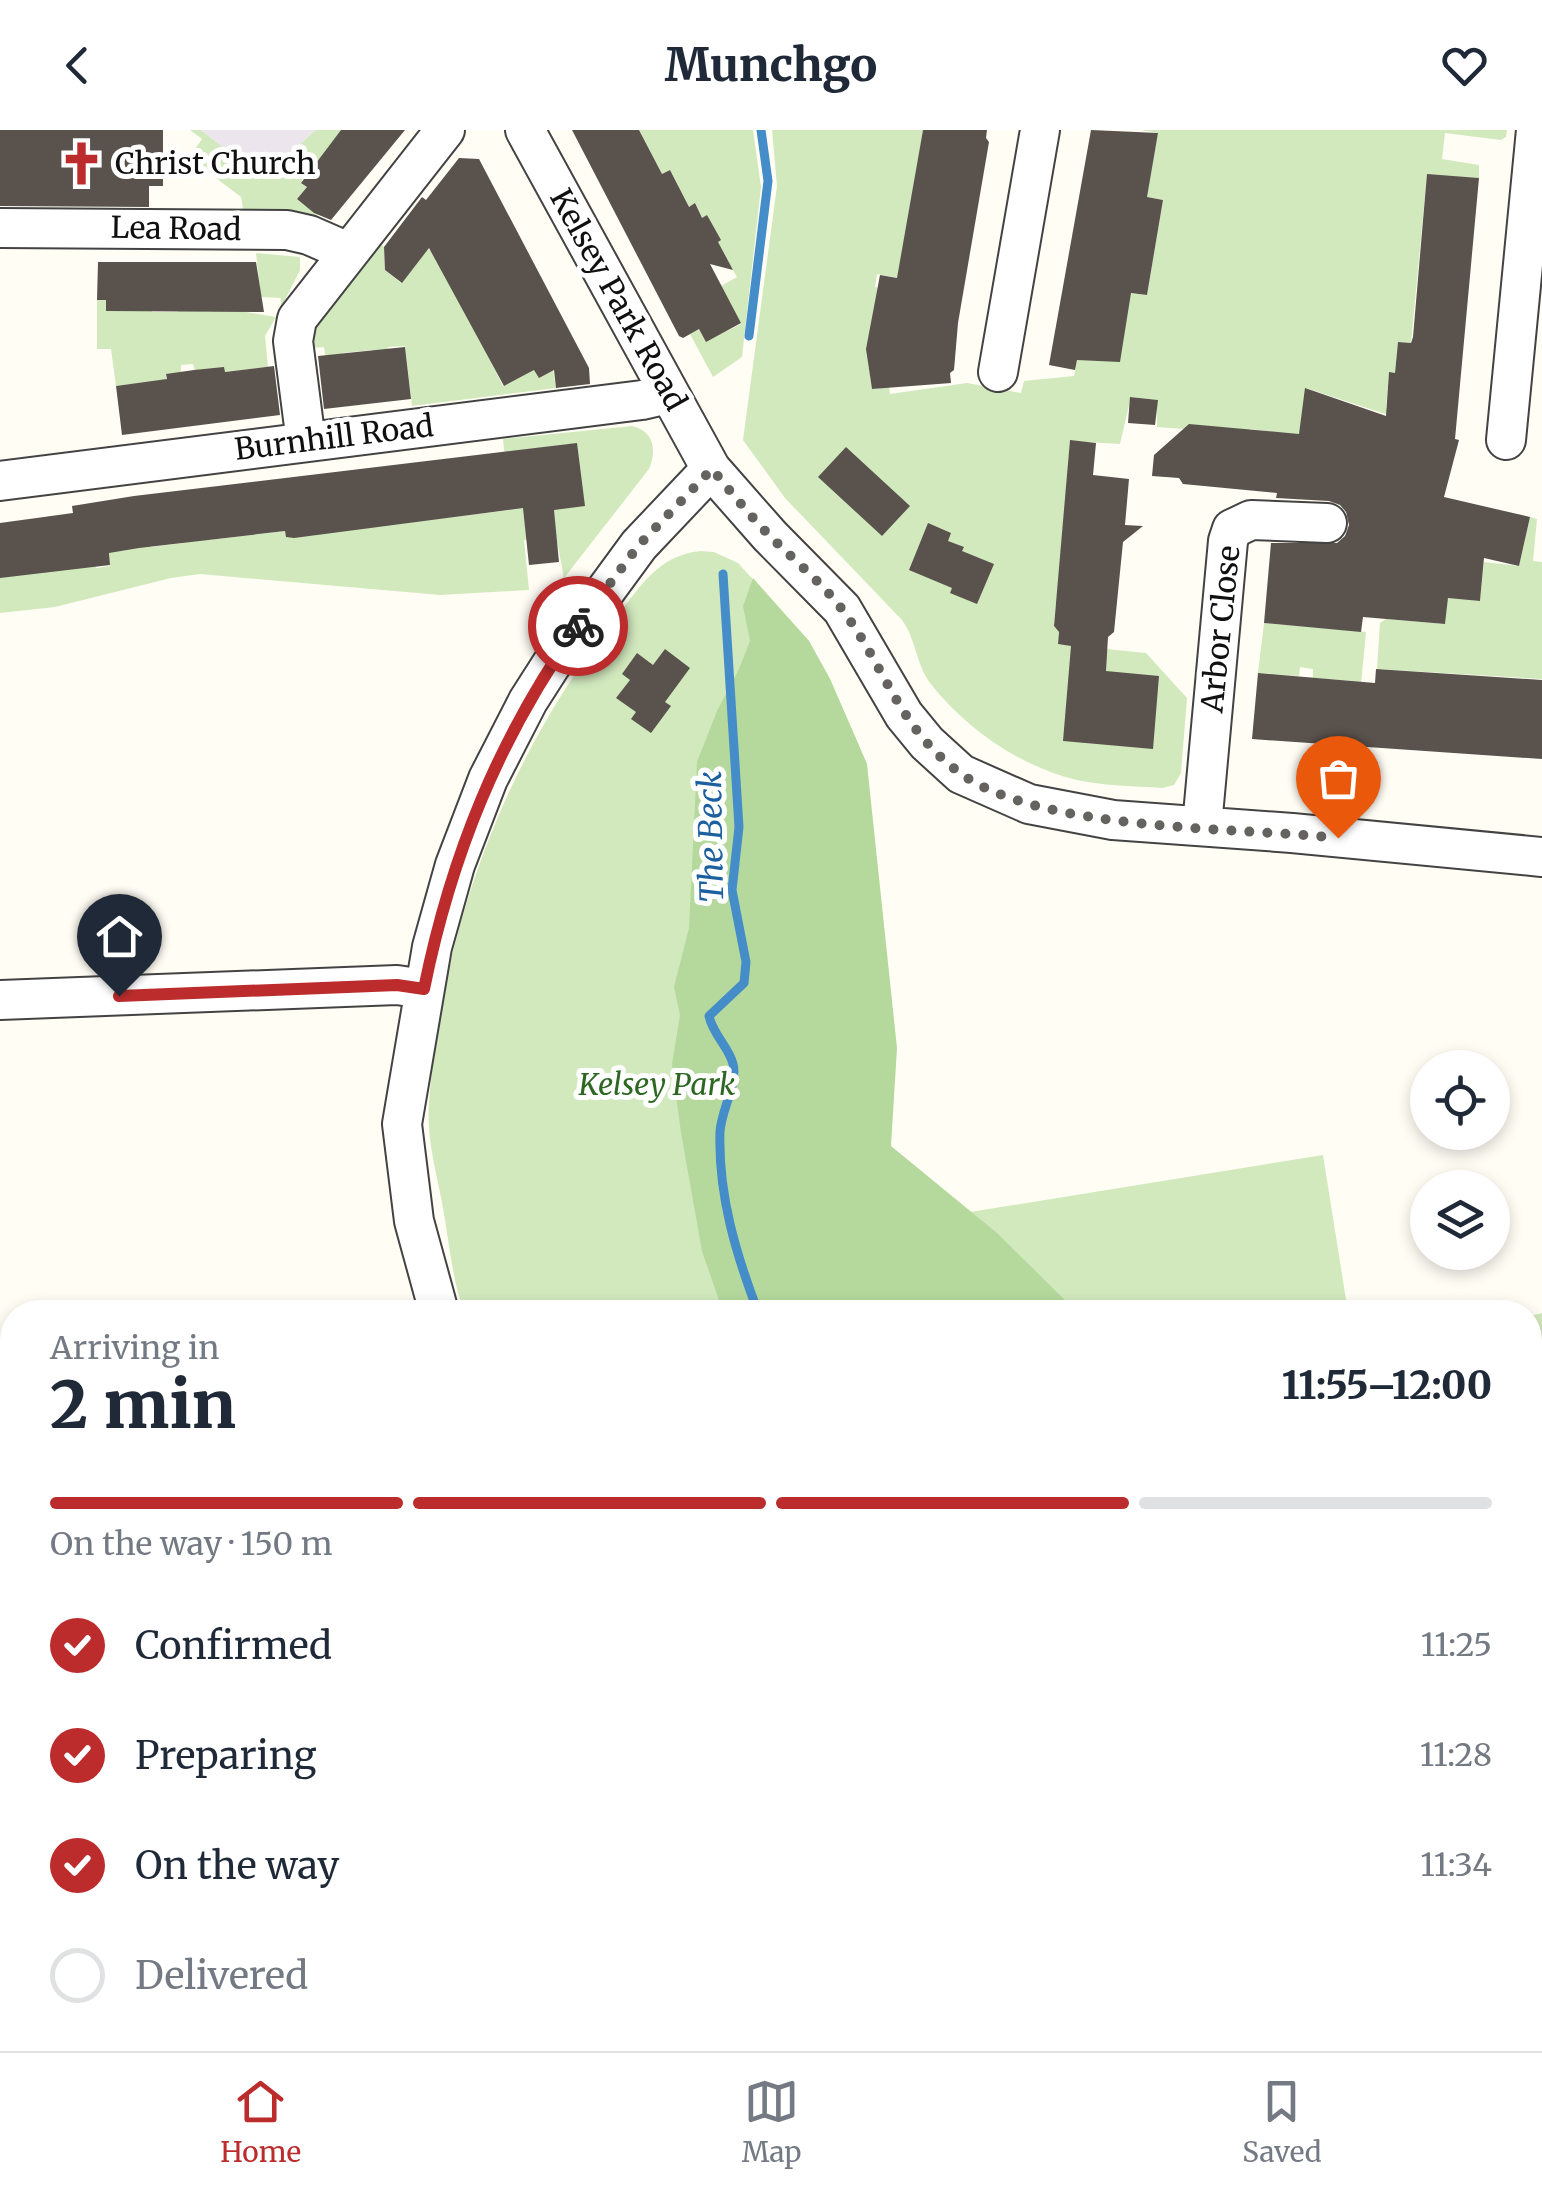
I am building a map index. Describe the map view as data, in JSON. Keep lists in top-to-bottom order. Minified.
{"streets":{"street":["Lea Road","Kelsey Park Road","Burnhill Road","Arbor Close"]},"crossings":[["Kelsey Park Road","Burnhill Road"],["Kelsey Park Road","Arbor Close"]],"water":["The Beck"],"parks":["Kelsey Park"],"places":{"church":["Christ Church"]},"page":{"header":"Munchgo","heading":["2 min","Arriving in","11:55–12:00"],"bar":"On the way · 150 m","list":[["Confirmed","11:25"],["Preparing","11:28"],["On the way","11:34"],"Delivered"],"tabs":["Home","Map","Saved"]}}
